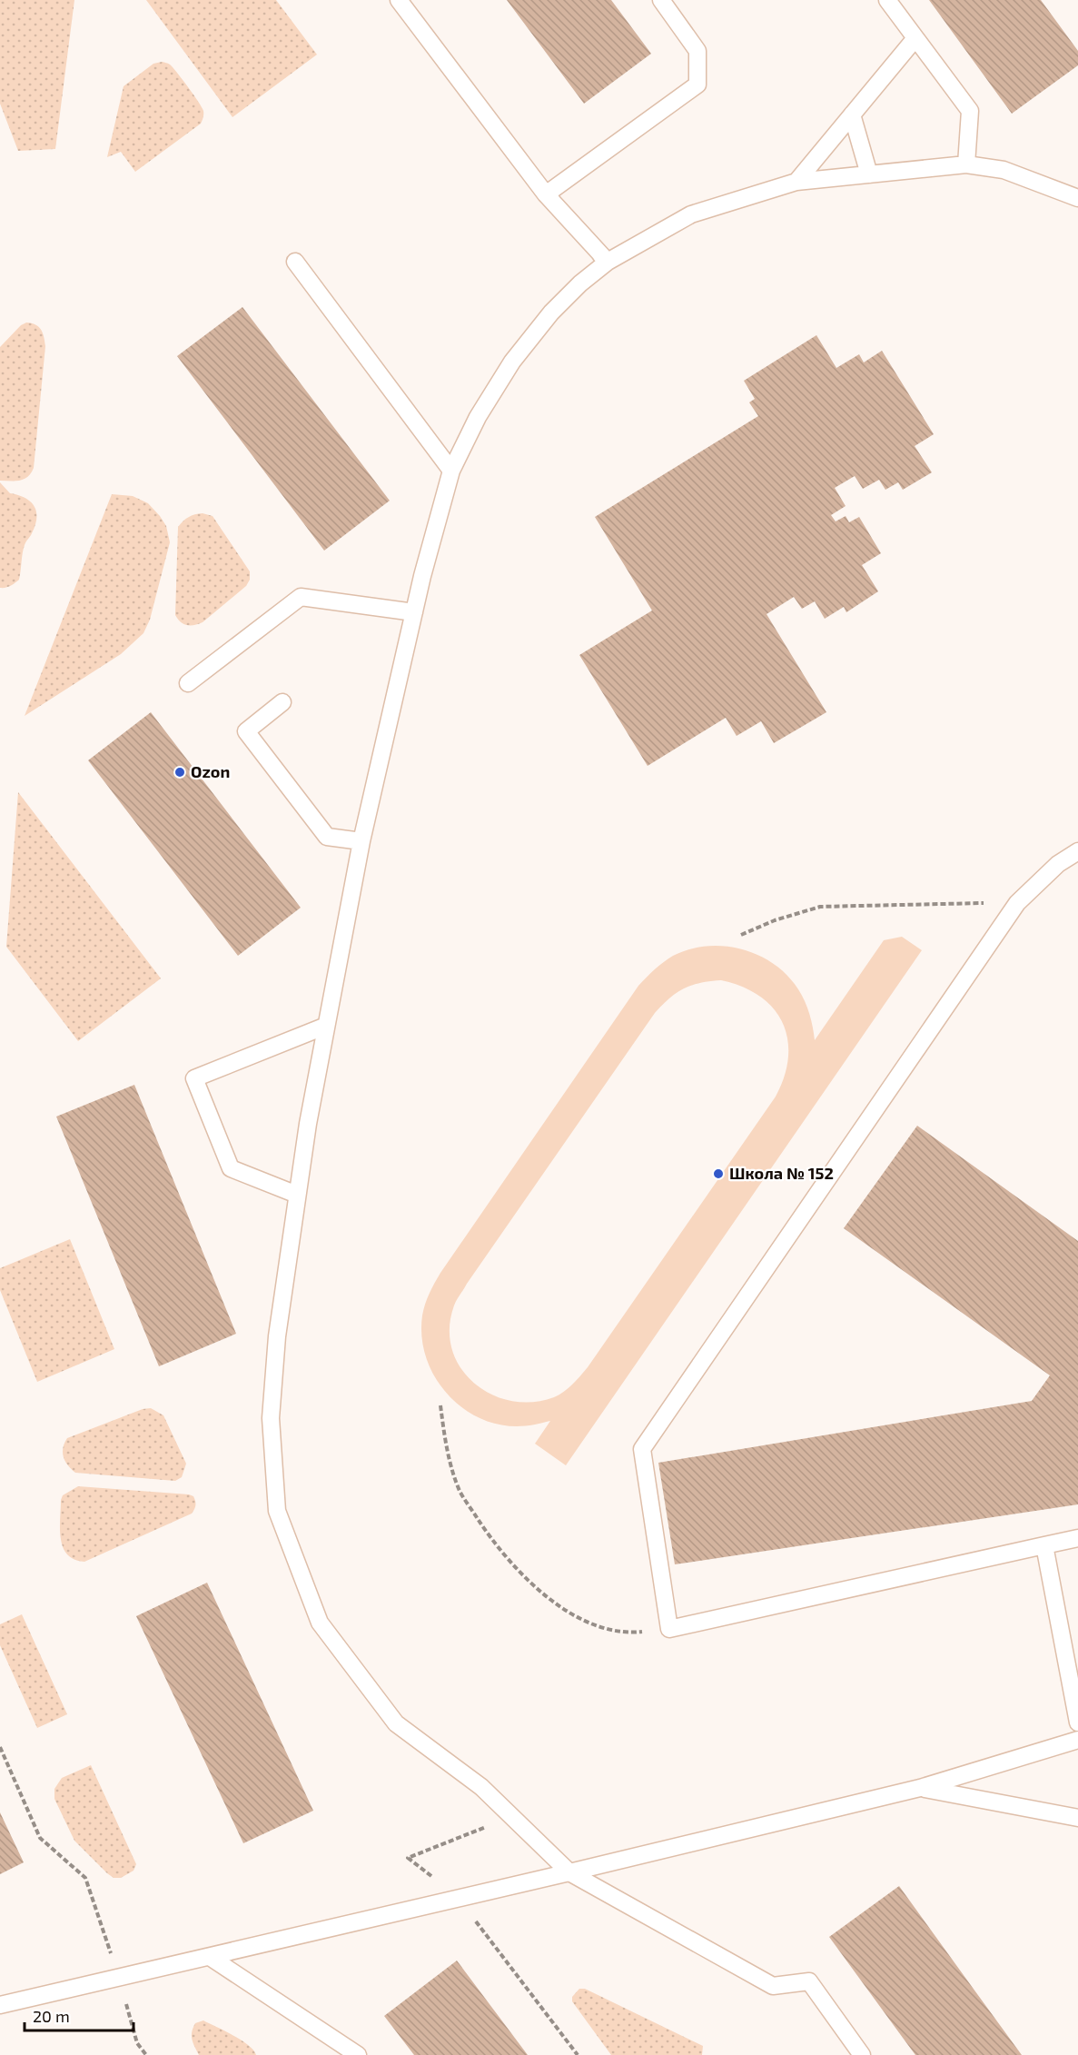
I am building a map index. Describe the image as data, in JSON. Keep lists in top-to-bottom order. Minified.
{"places":["Ozon","Школа № 152"],"scale_bar":"20 m"}
